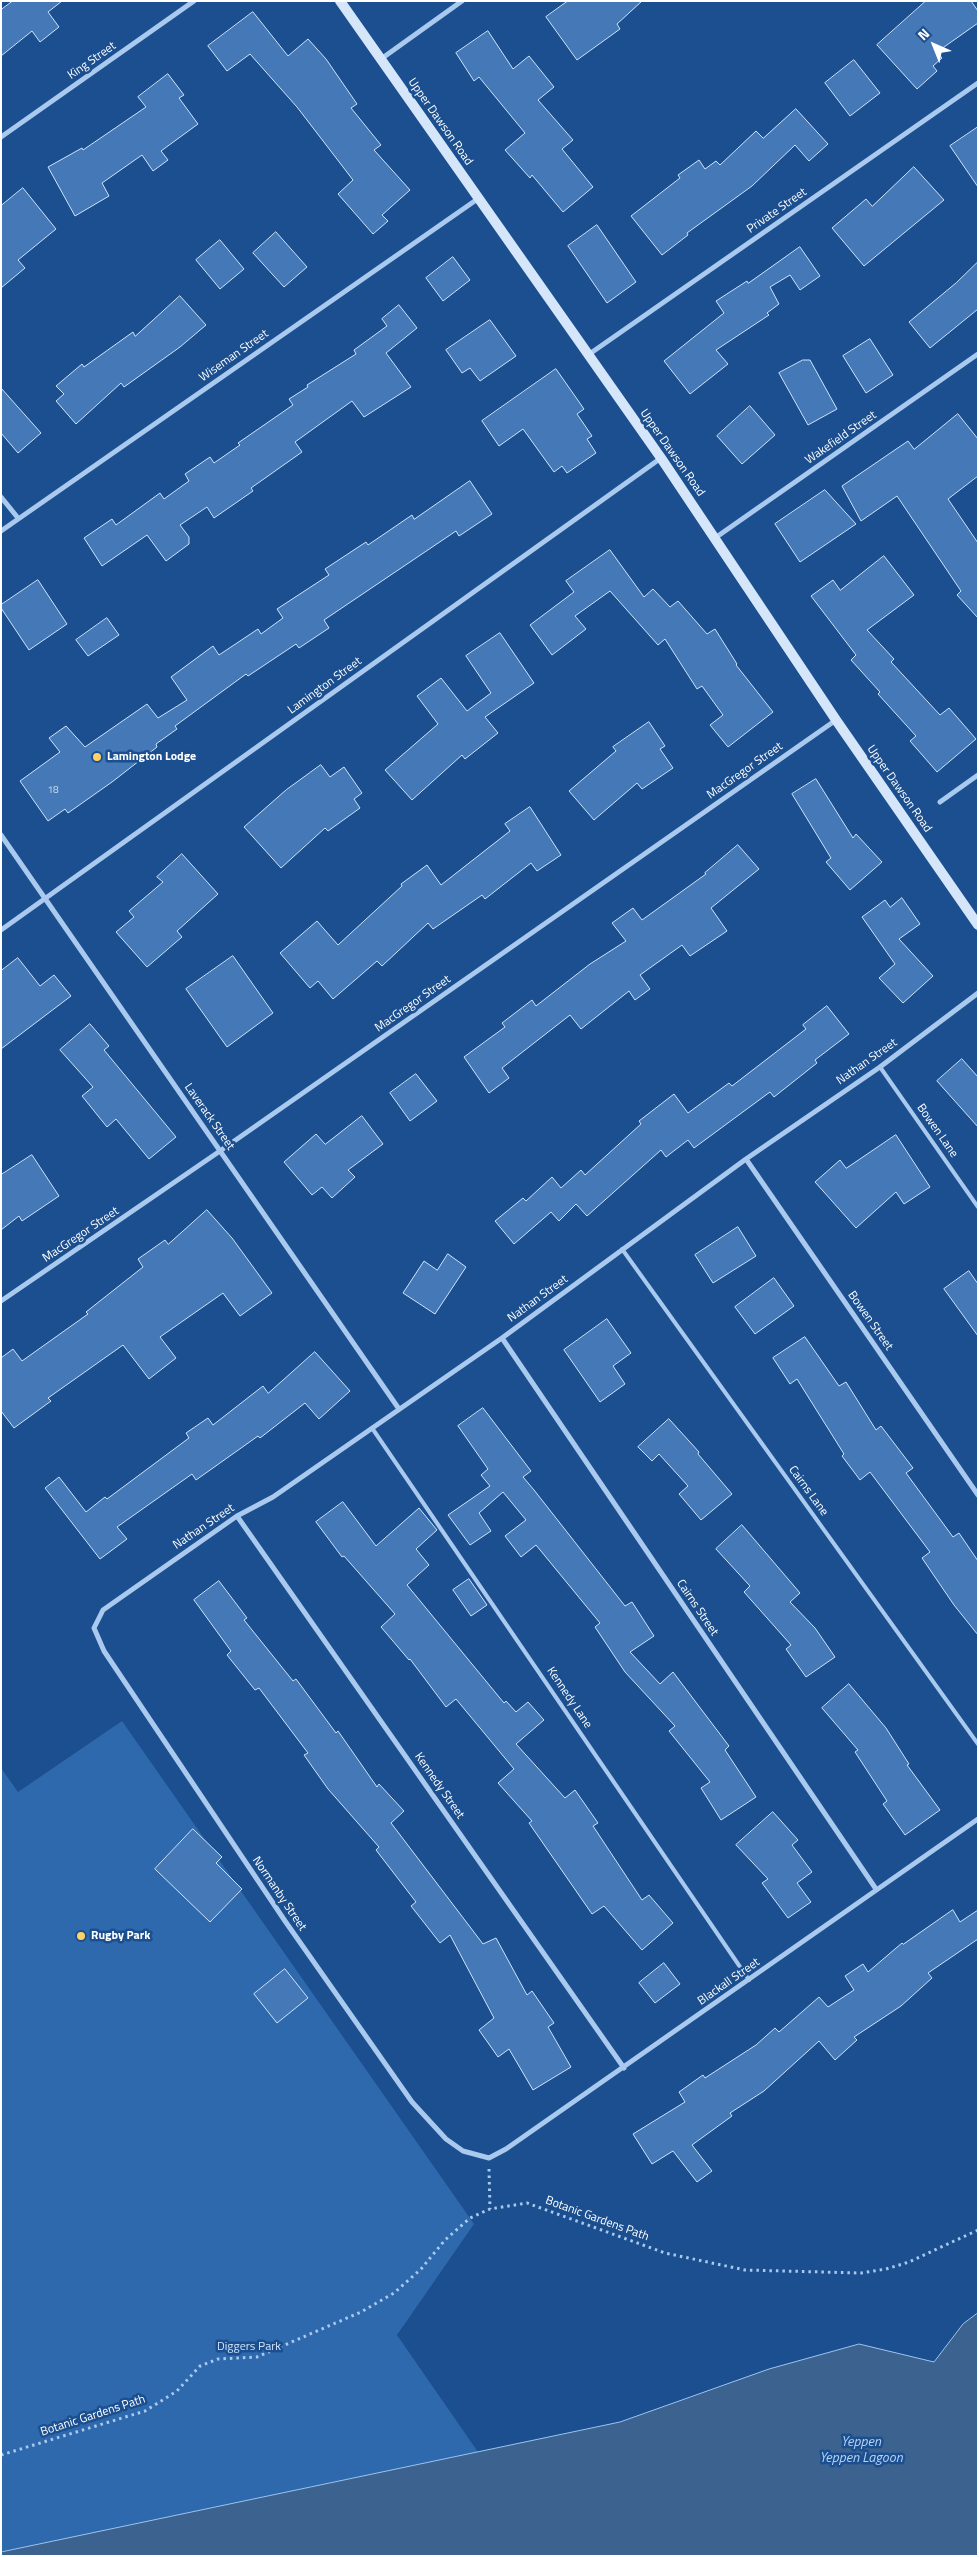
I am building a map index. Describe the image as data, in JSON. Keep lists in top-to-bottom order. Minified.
{"streets":{"street":["King Street","Upper Dawson Road","Private Street","Wiseman Street","Wakefield Street","Lamington Street","MacGregor Street","Nathan Street","Laverack Street","Bowen Street","Cairns Street","Kennedy Street","Normanby Street","Blackall Street"],"lane":["Bowen Lane","Cairns Lane","Kennedy Lane"],"path":["Botanic Gardens Path"]},"crossings":[["Upper Dawson Road","Private Street"],["Upper Dawson Road","Wiseman Street"],["Upper Dawson Road","Wakefield Street"],["Upper Dawson Road","Lamington Street"],["Upper Dawson Road","MacGregor Street"],["Lamington Street","Laverack Street"],["MacGregor Street","Laverack Street"],["Nathan Street","Laverack Street"],["Nathan Street","Bowen Lane"],["Nathan Street","Bowen Street"],["Nathan Street","Cairns Lane"],["Nathan Street","Cairns Street"],["Nathan Street","Kennedy Lane"],["Nathan Street","Kennedy Street"],["Nathan Street","Normanby Street"],["Cairns Street","Blackall Street"],["Kennedy Lane","Blackall Street"],["Kennedy Street","Blackall Street"],["Normanby Street","Blackall Street"]],"water":["Yeppen Yeppen Lagoon"],"parks":["Diggers Park"],"places":["Lamington Lodge","Rugby Park"],"house_numbers":["18"],"north":"top left"}
